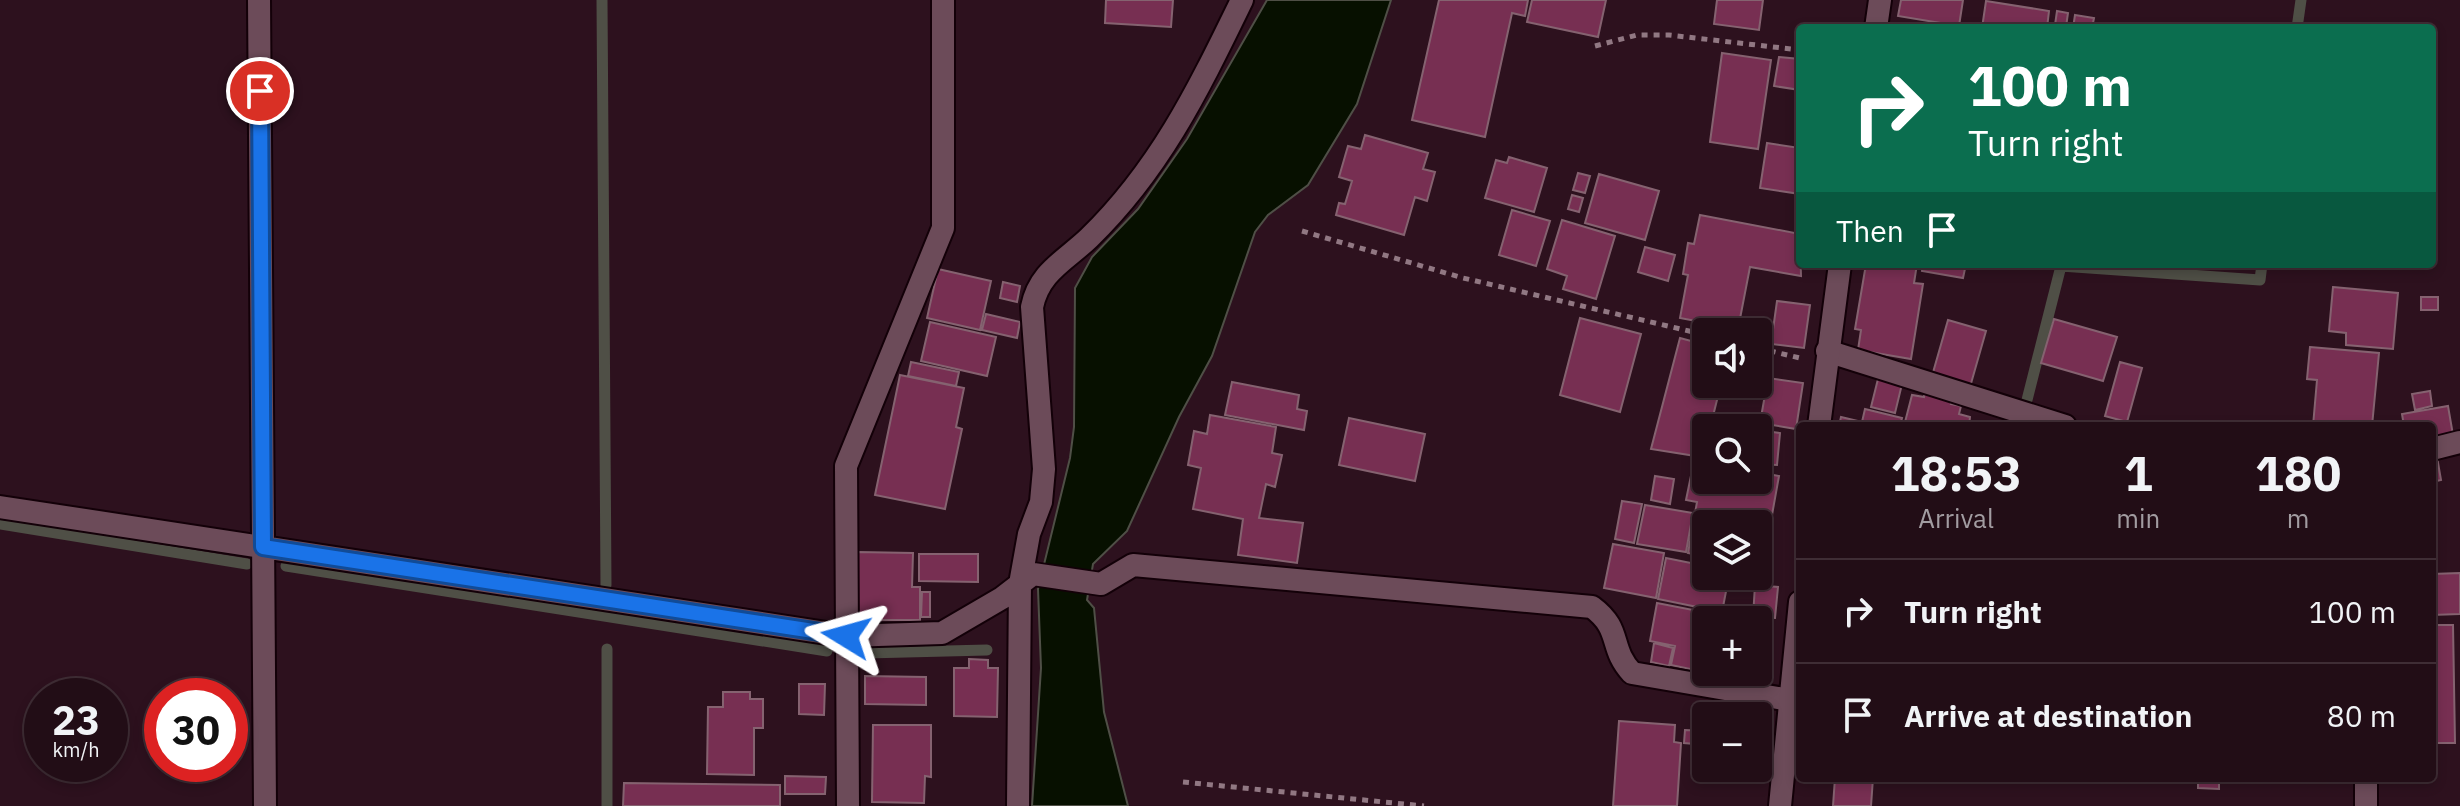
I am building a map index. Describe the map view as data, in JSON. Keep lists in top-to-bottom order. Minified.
{"page":{"turn":["100 m","Turn right"],"then":"Then","map_buttons":["+","−"],"eta":["18:53","Arrival","1","min","180","m"],"list":[{"name":"Turn right","value":"100 m"},{"name":"Arrive at destination","value":"80 m"}],"speed":"23 km/h","limit":"30"}}
